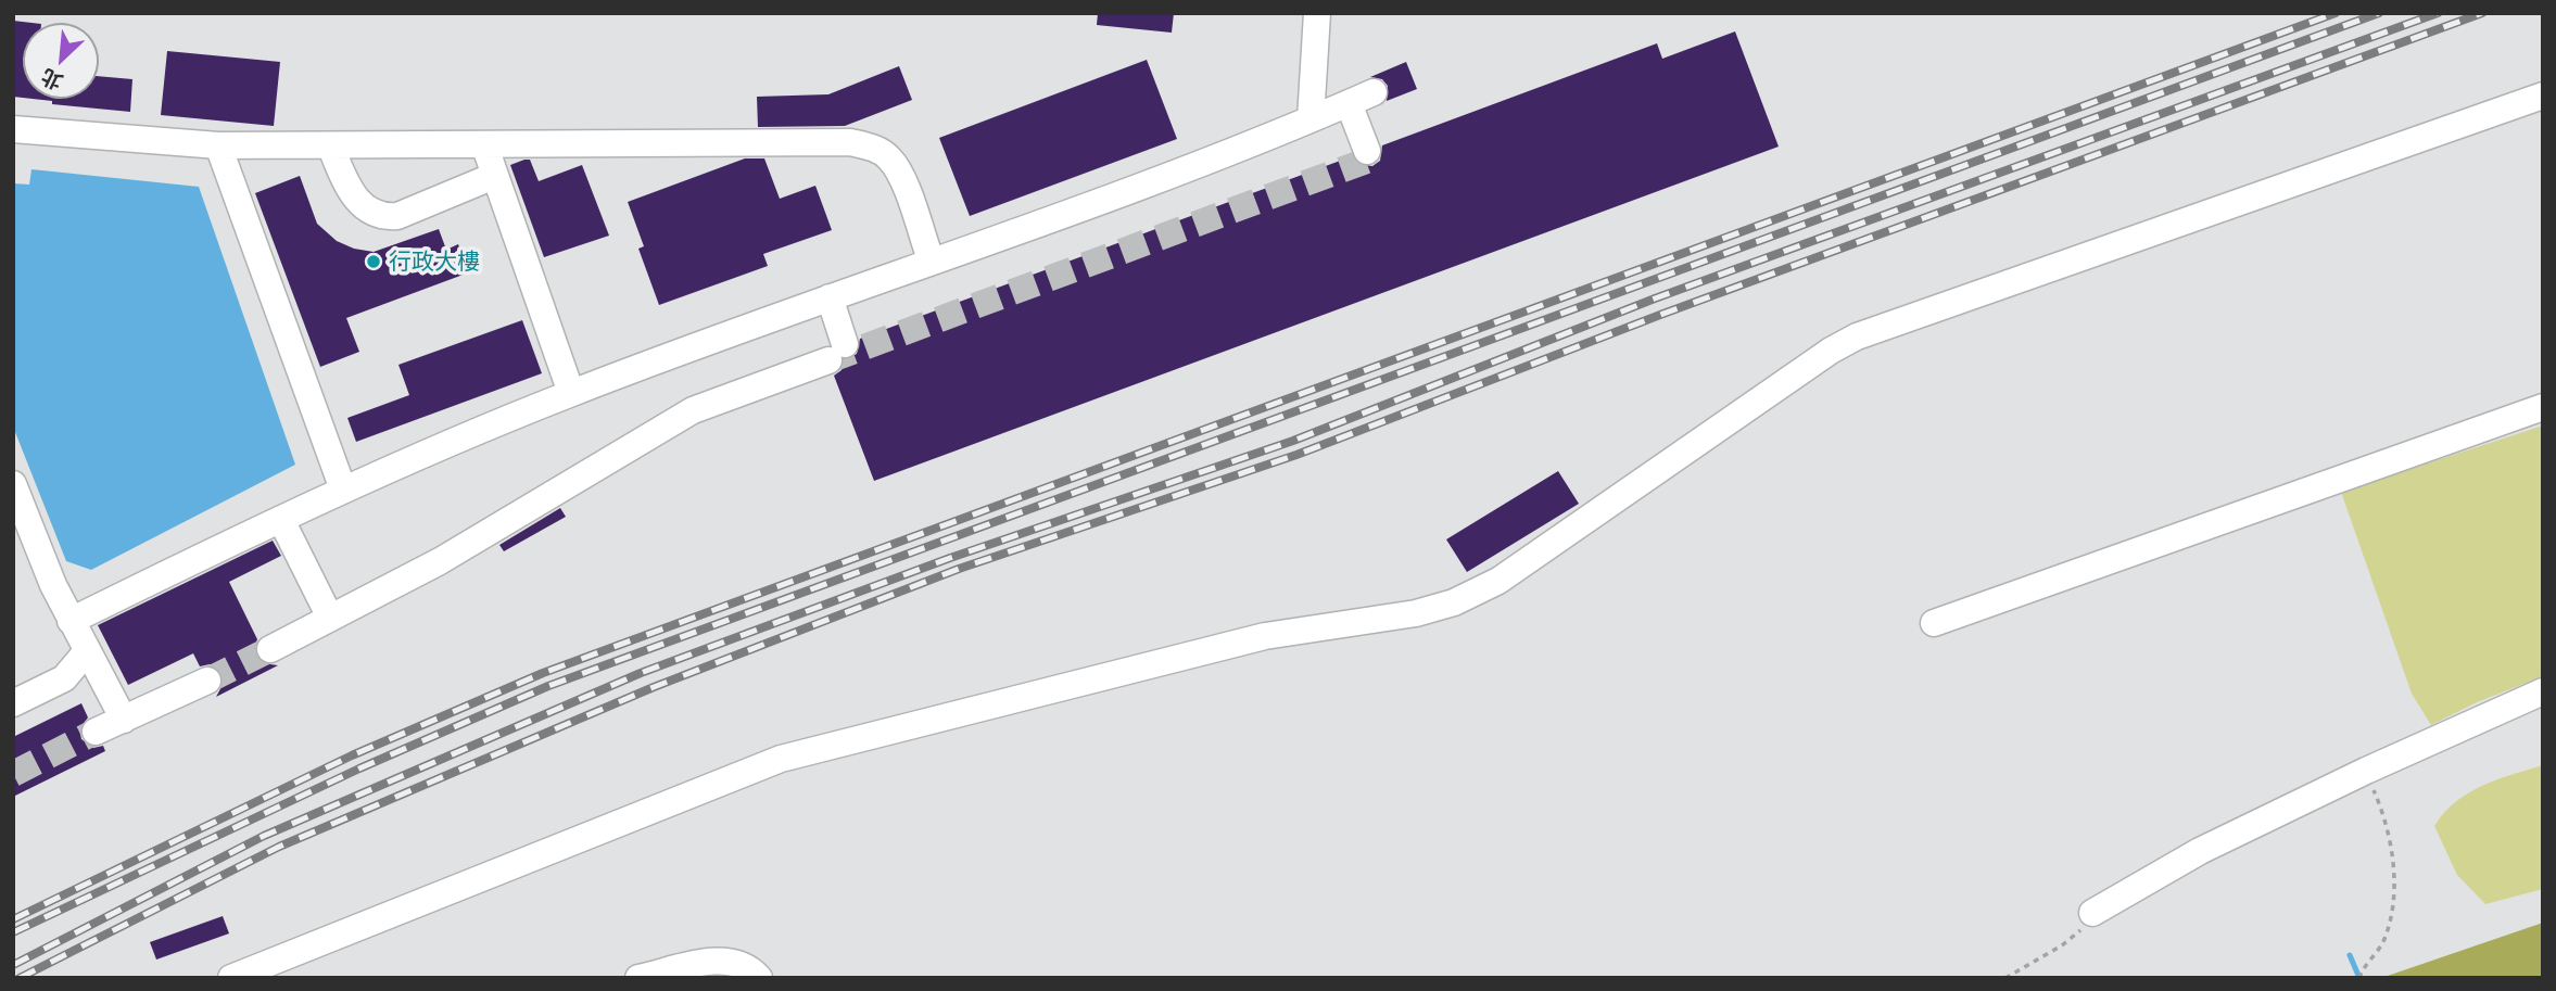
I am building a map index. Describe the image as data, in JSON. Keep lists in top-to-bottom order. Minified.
{"places":["行政大樓"],"north":"bottom left"}
